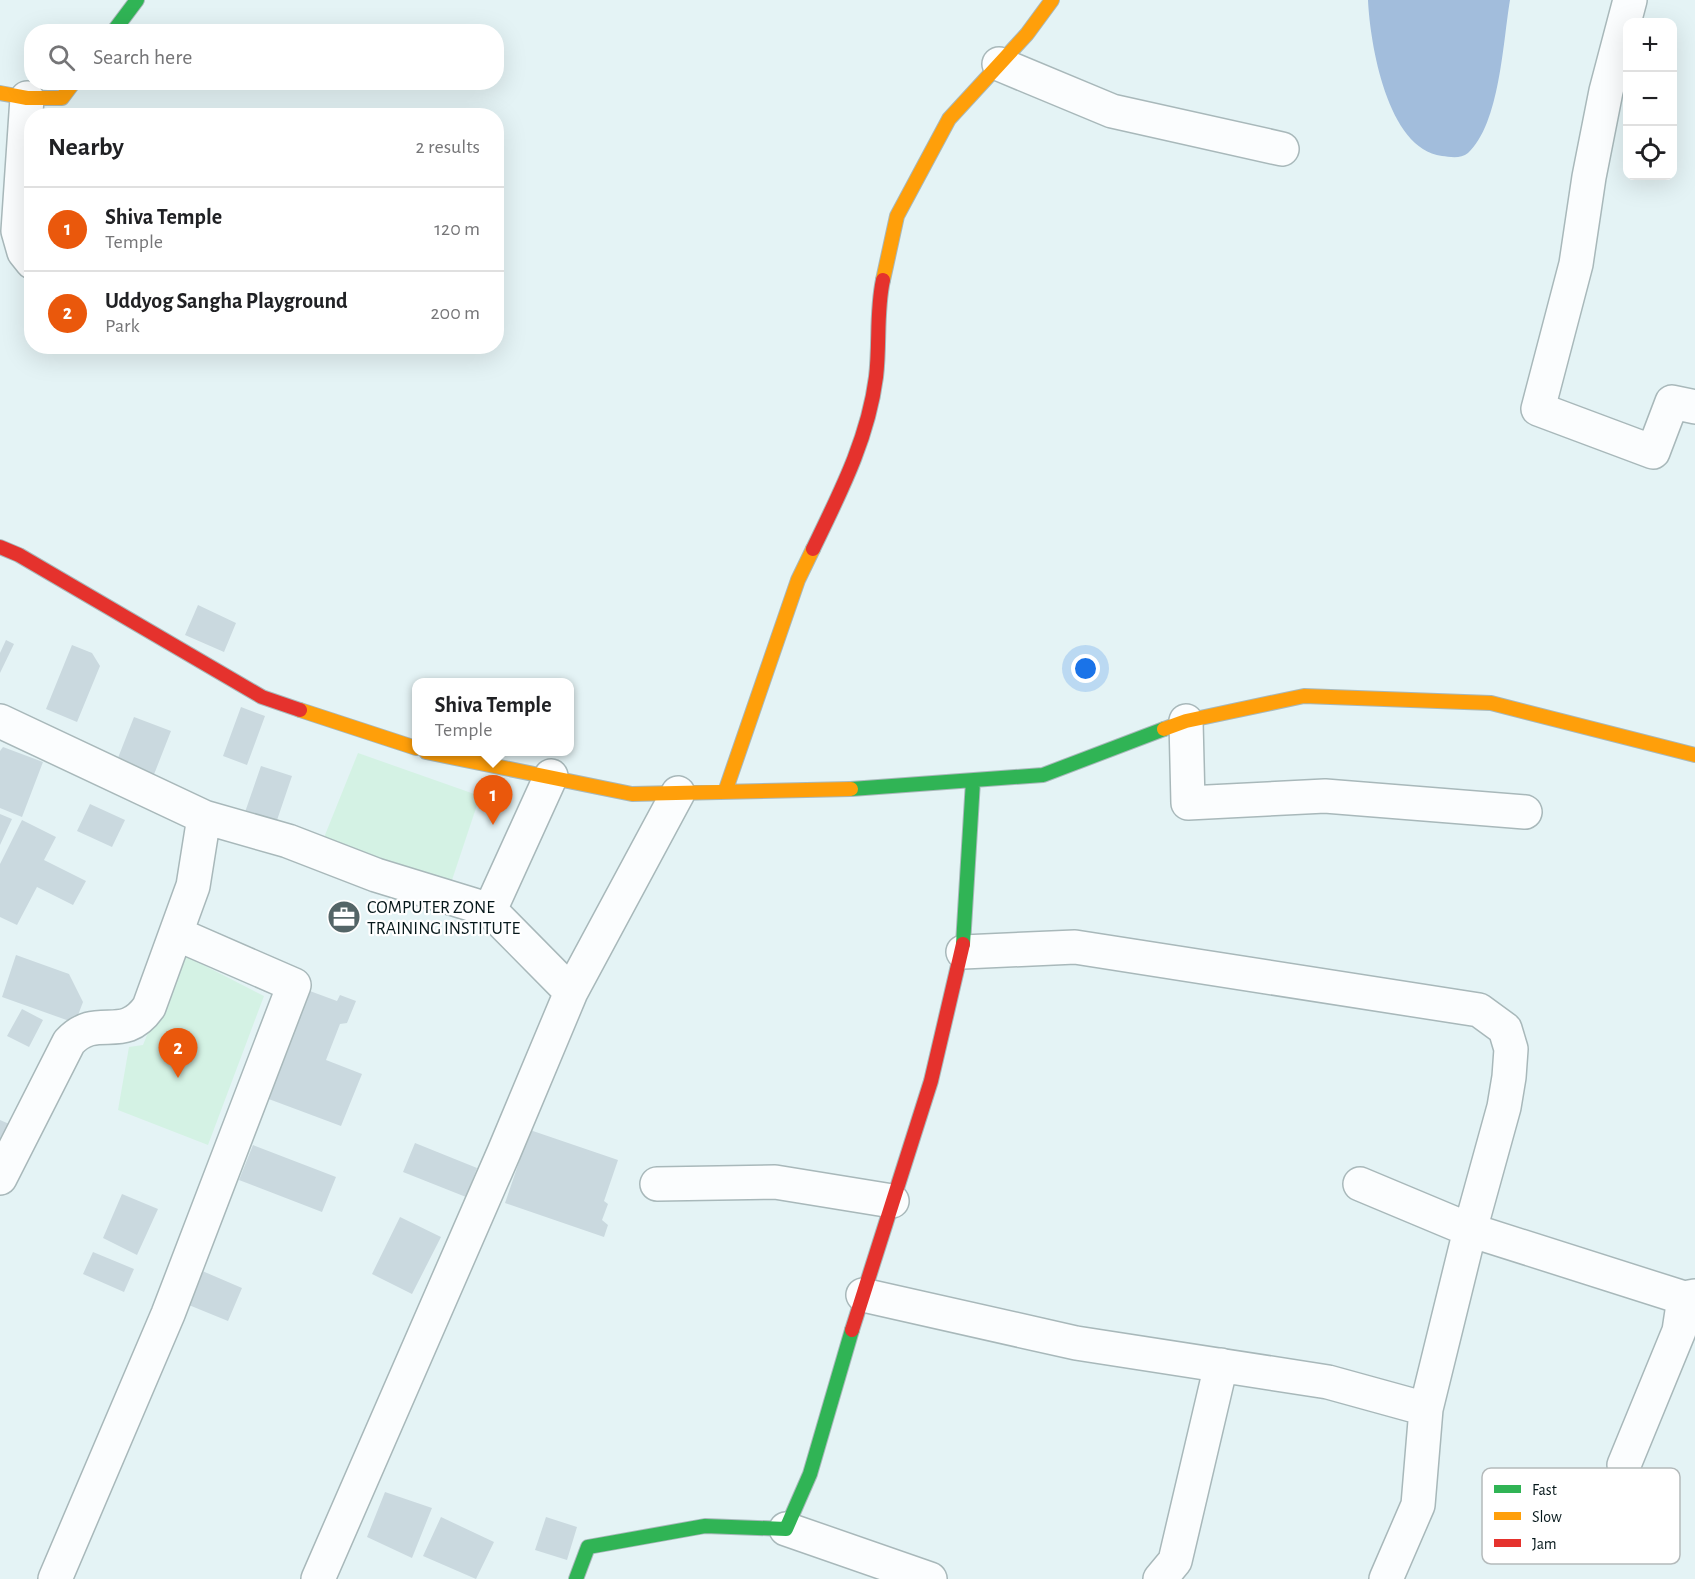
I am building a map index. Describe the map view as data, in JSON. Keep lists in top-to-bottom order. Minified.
{"places":{"office":["COMPUTER ZONE TRAINING INSTITUTE"]},"legend":["Fast","Slow","Jam"],"page":{"map_buttons":["+","−"],"search":"Search here","heading":["Nearby","2 results"],"list":[{"mark":"1","name":"Shiva Temple","note":"Temple","value":"120 m"},{"mark":"2","name":"Uddyog Sangha Playground","note":"Park","value":"200 m"}],"popup":["Shiva Temple","Temple"],"pins":["1","2"]}}
